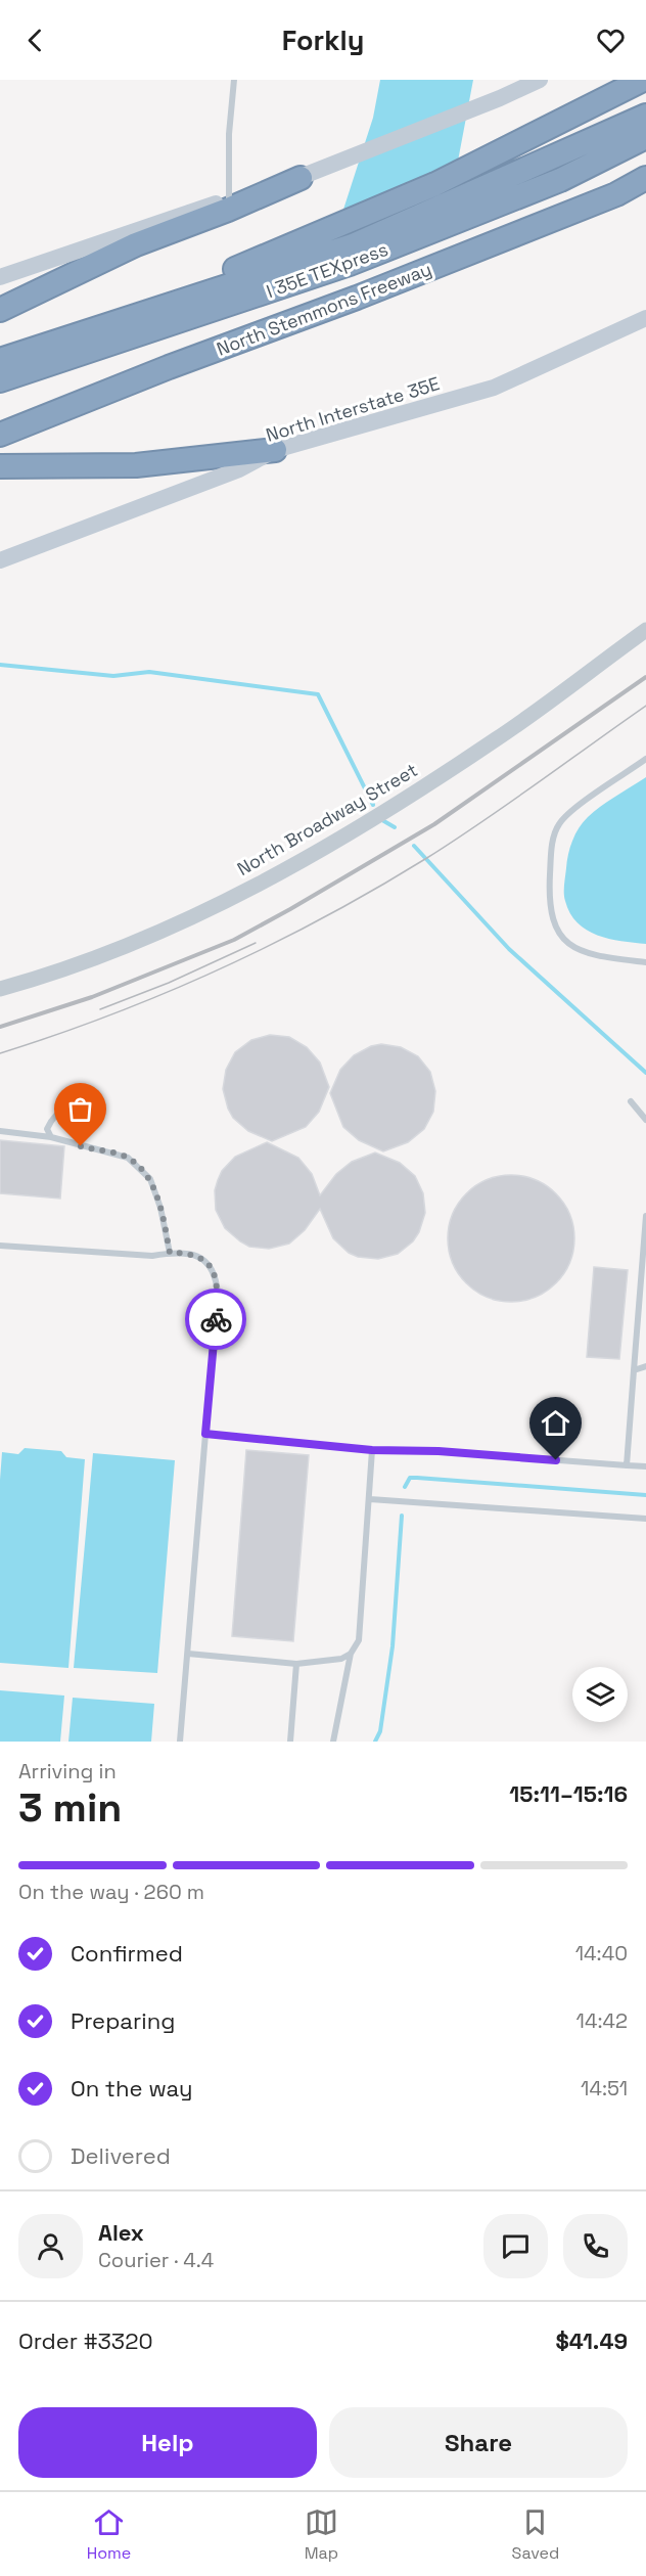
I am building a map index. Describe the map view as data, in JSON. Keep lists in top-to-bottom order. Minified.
{"streets":{"highway":["I 35E TEXpress","North Stemmons Freeway"],"main road":["North Interstate 35E"],"street":["North Broadway Street"]},"page":{"header":"Forkly","heading":["3 min","Arriving in","15:11–15:16"],"panel":["Alex","Courier · 4.4","Order #3320","$41.49"],"bar":"On the way · 260 m","list":[["Confirmed","14:40"],["Preparing","14:42"],["On the way","14:51"],"Delivered"],"buttons":["Help","Share"],"tabs":["Home","Map","Saved"]}}
